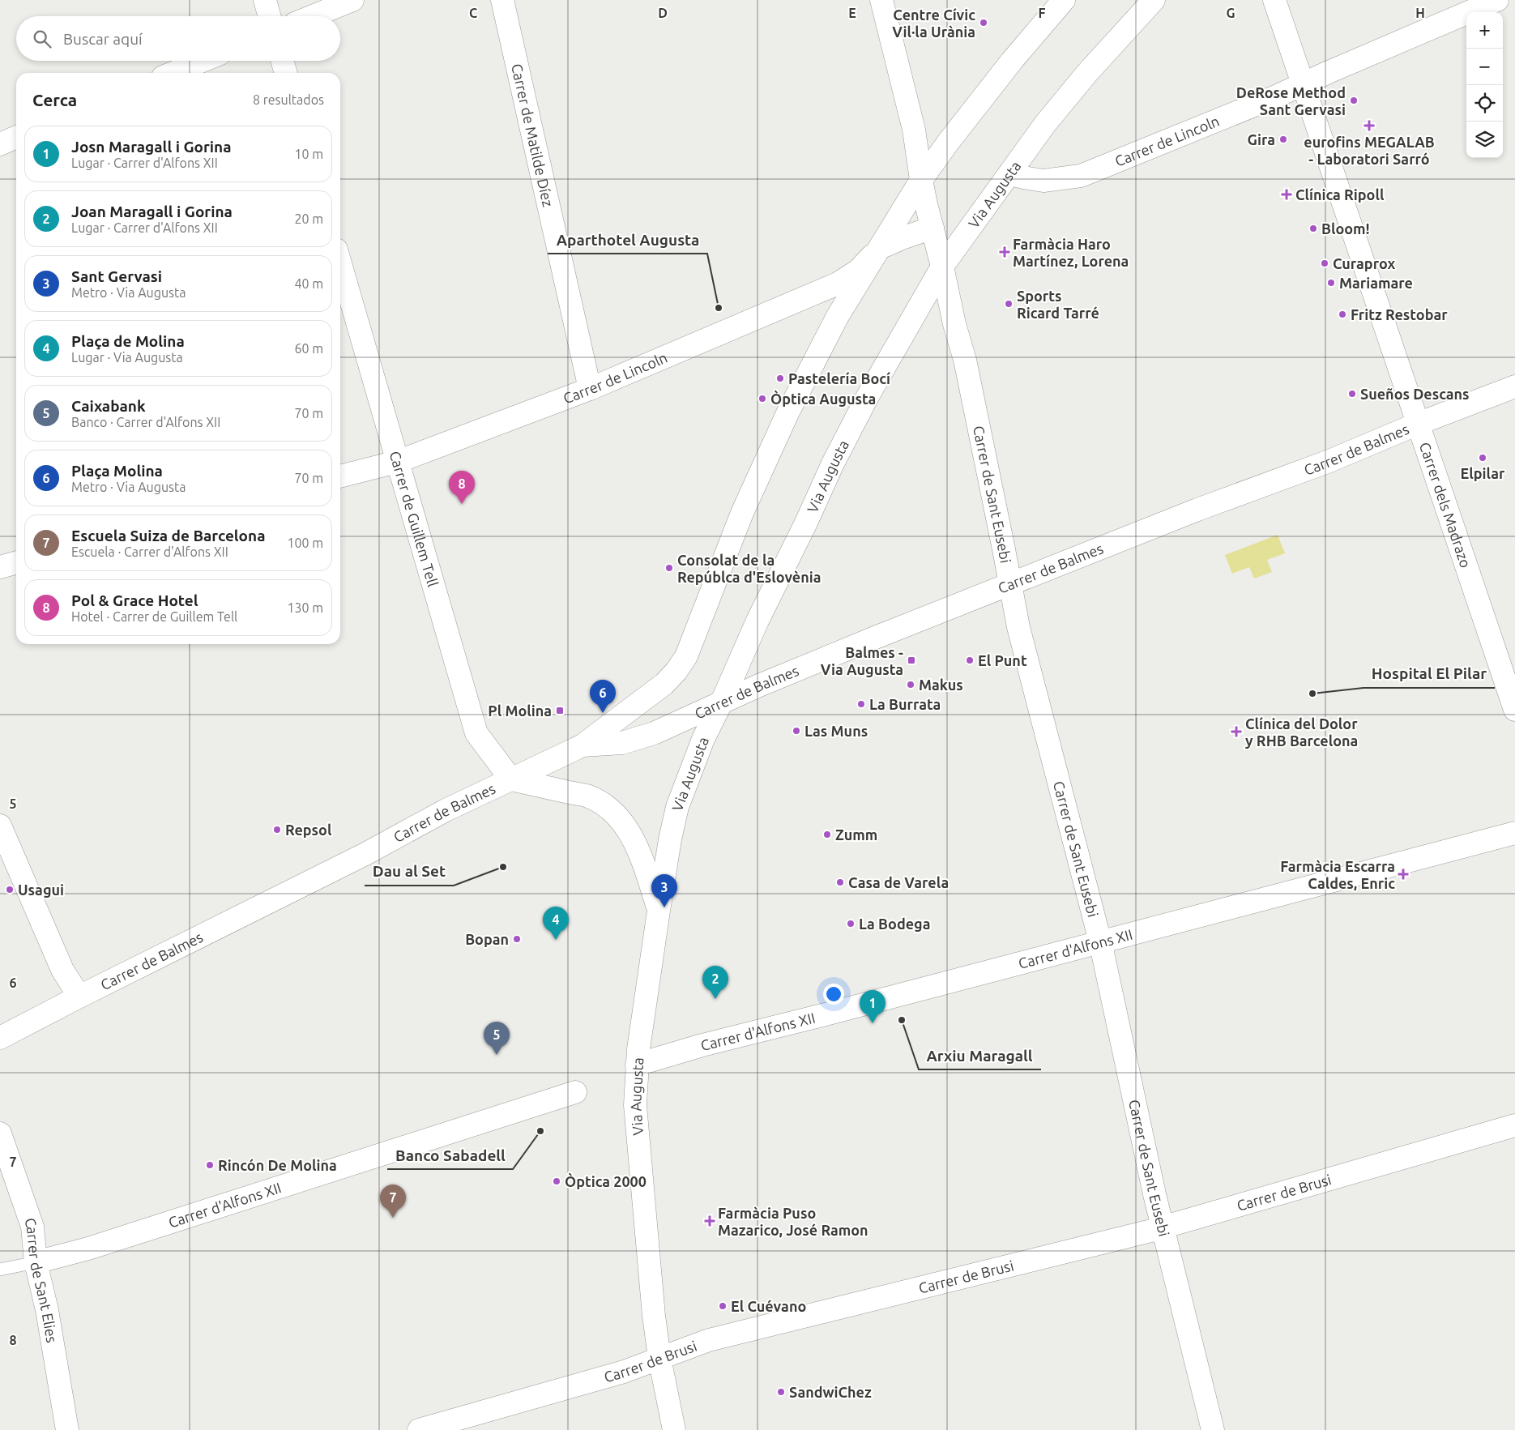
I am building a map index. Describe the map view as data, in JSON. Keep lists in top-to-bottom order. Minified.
{"streets":{"street":["Carrer de Matilde Díez","Carrer de Lincoln","Via Augusta","Carrer de Balmes","Carrer de Sant Eusebi","Carrer dels Madrazo","Carrer de Guillem Tell","Carrer d'Alfons XII","Carrer de Brusi","Carrer de Sant Elies"]},"crossings":[["Carrer de Matilde Díez","Carrer de Lincoln"],["Carrer de Lincoln","Via Augusta"],["Carrer de Lincoln","Carrer dels Madrazo"],["Carrer de Lincoln","Carrer de Guillem Tell"],["Via Augusta","Carrer de Balmes"],["Via Augusta","Carrer de Sant Eusebi"],["Via Augusta","Carrer d'Alfons XII"],["Via Augusta","Carrer de Brusi"],["Carrer de Balmes","Carrer de Sant Eusebi"],["Carrer de Balmes","Carrer dels Madrazo"],["Carrer de Balmes","Carrer de Guillem Tell"],["Carrer de Sant Eusebi","Carrer d'Alfons XII"],["Carrer de Sant Eusebi","Carrer de Brusi"],["Carrer d'Alfons XII","Carrer de Sant Elies"]],"places":{"other":["Centre Cívic Vil·la Urània","DeRose Method Sant Gervasi","Gira","Bloom!","Curaprox","Mariamare","Sports Ricard Tarré","Aparthotel Augusta","Fritz Restobar","Pastelería Bocí","Sueños Descans","Òptica Augusta","Elpilar","Consolat de la Repúblca d'Eslovènia","El Punt","Makus","Hospital El Pilar","La Burrata","Las Muns","Repsol","Zumm","Dau al Set","Casa de Varela","Usagui","La Bodega","Bopan","Arxiu Maragall","Banco Sabadell","Rincón De Molina","Òptica 2000","El Cuévano","SandwiChez"],"health":["eurofins MEGALAB - Laboratori Sarró","Clínica Ripoll","Farmàcia Haro Martínez, Lorena","Clínica del Dolor y RHB Barcelona","Farmàcia Escarra Caldes, Enric","Farmàcia Puso Mazarico, José Ramon"],"transit":["Balmes - Via Augusta","Pl Molina"]},"page":{"map_buttons":["+","−"],"search":"Buscar aquí","heading":["Cerca","8 resultados"],"list":[{"mark":"1","name":"Josn Maragall i Gorina","note":"Lugar · Carrer d'Alfons XII","value":"10 m"},{"mark":"2","name":"Joan Maragall i Gorina","note":"Lugar · Carrer d'Alfons XII","value":"20 m"},{"mark":"3","name":"Sant Gervasi","note":"Metro · Via Augusta","value":"40 m"},{"mark":"4","name":"Plaça de Molina","note":"Lugar · Via Augusta","value":"60 m"},{"mark":"5","name":"Caixabank","note":"Banco · Carrer d'Alfons XII","value":"70 m"},{"mark":"6","name":"Plaça Molina","note":"Metro · Via Augusta","value":"70 m"},{"mark":"7","name":"Escuela Suiza de Barcelona","note":"Escuela · Carrer d'Alfons XII","value":"100 m"},{"mark":"8","name":"Pol & Grace Hotel","note":"Hotel · Carrer de Guillem Tell","value":"130 m"}],"pins":["8","6","3","4","2","1","5","7"]},"grid":{"columns":["C","D","E","F","G","H"],"rows":["5","6","7","8"]}}
